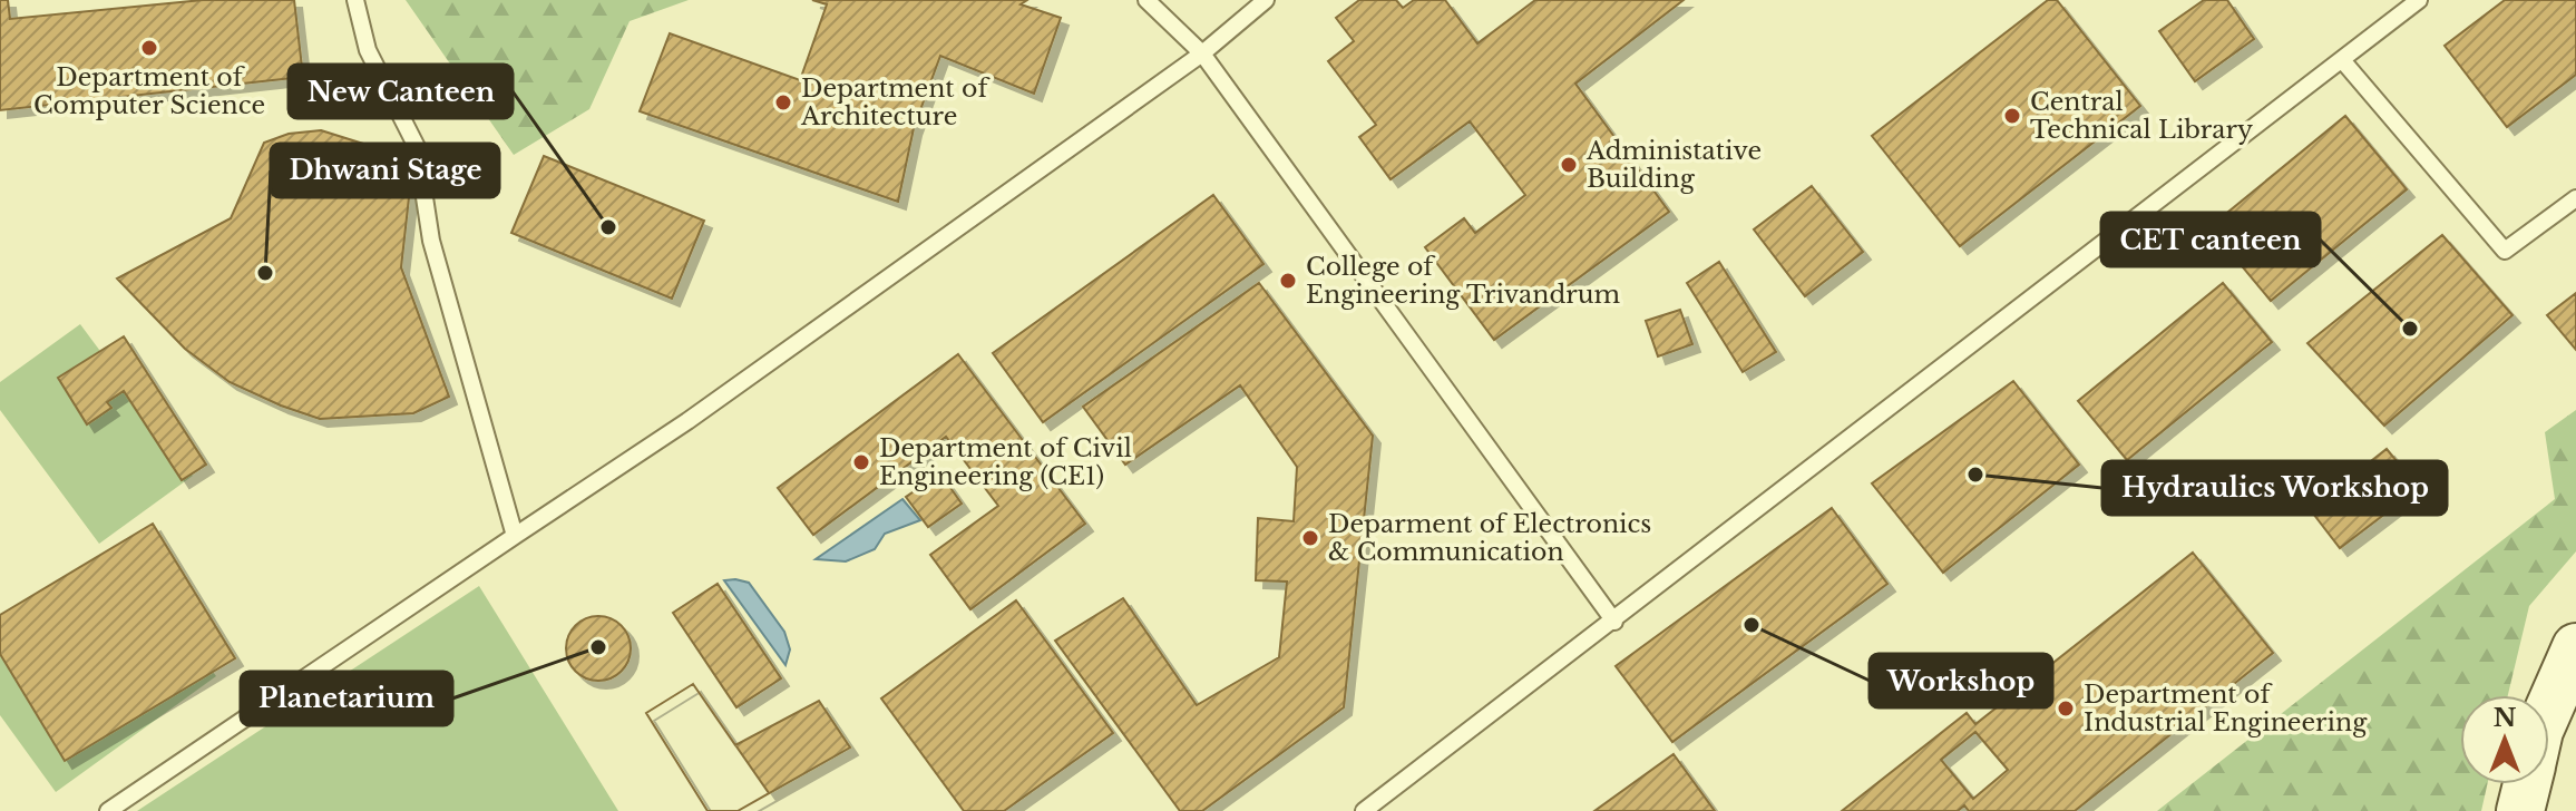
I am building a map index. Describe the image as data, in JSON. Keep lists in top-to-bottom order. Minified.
{"places":["Department of Computer Science","Department of Architecture","Central Technical Library","Administative Building","New Canteen","Dhwani Stage","College of Engineering Trivandrum","CET canteen","Department of Civil Engineering (CE1)","Hydraulics Workshop","Deparment of Electronics & Communication","Workshop","Planetarium","Department of Industrial Engineering"],"north":"top"}
